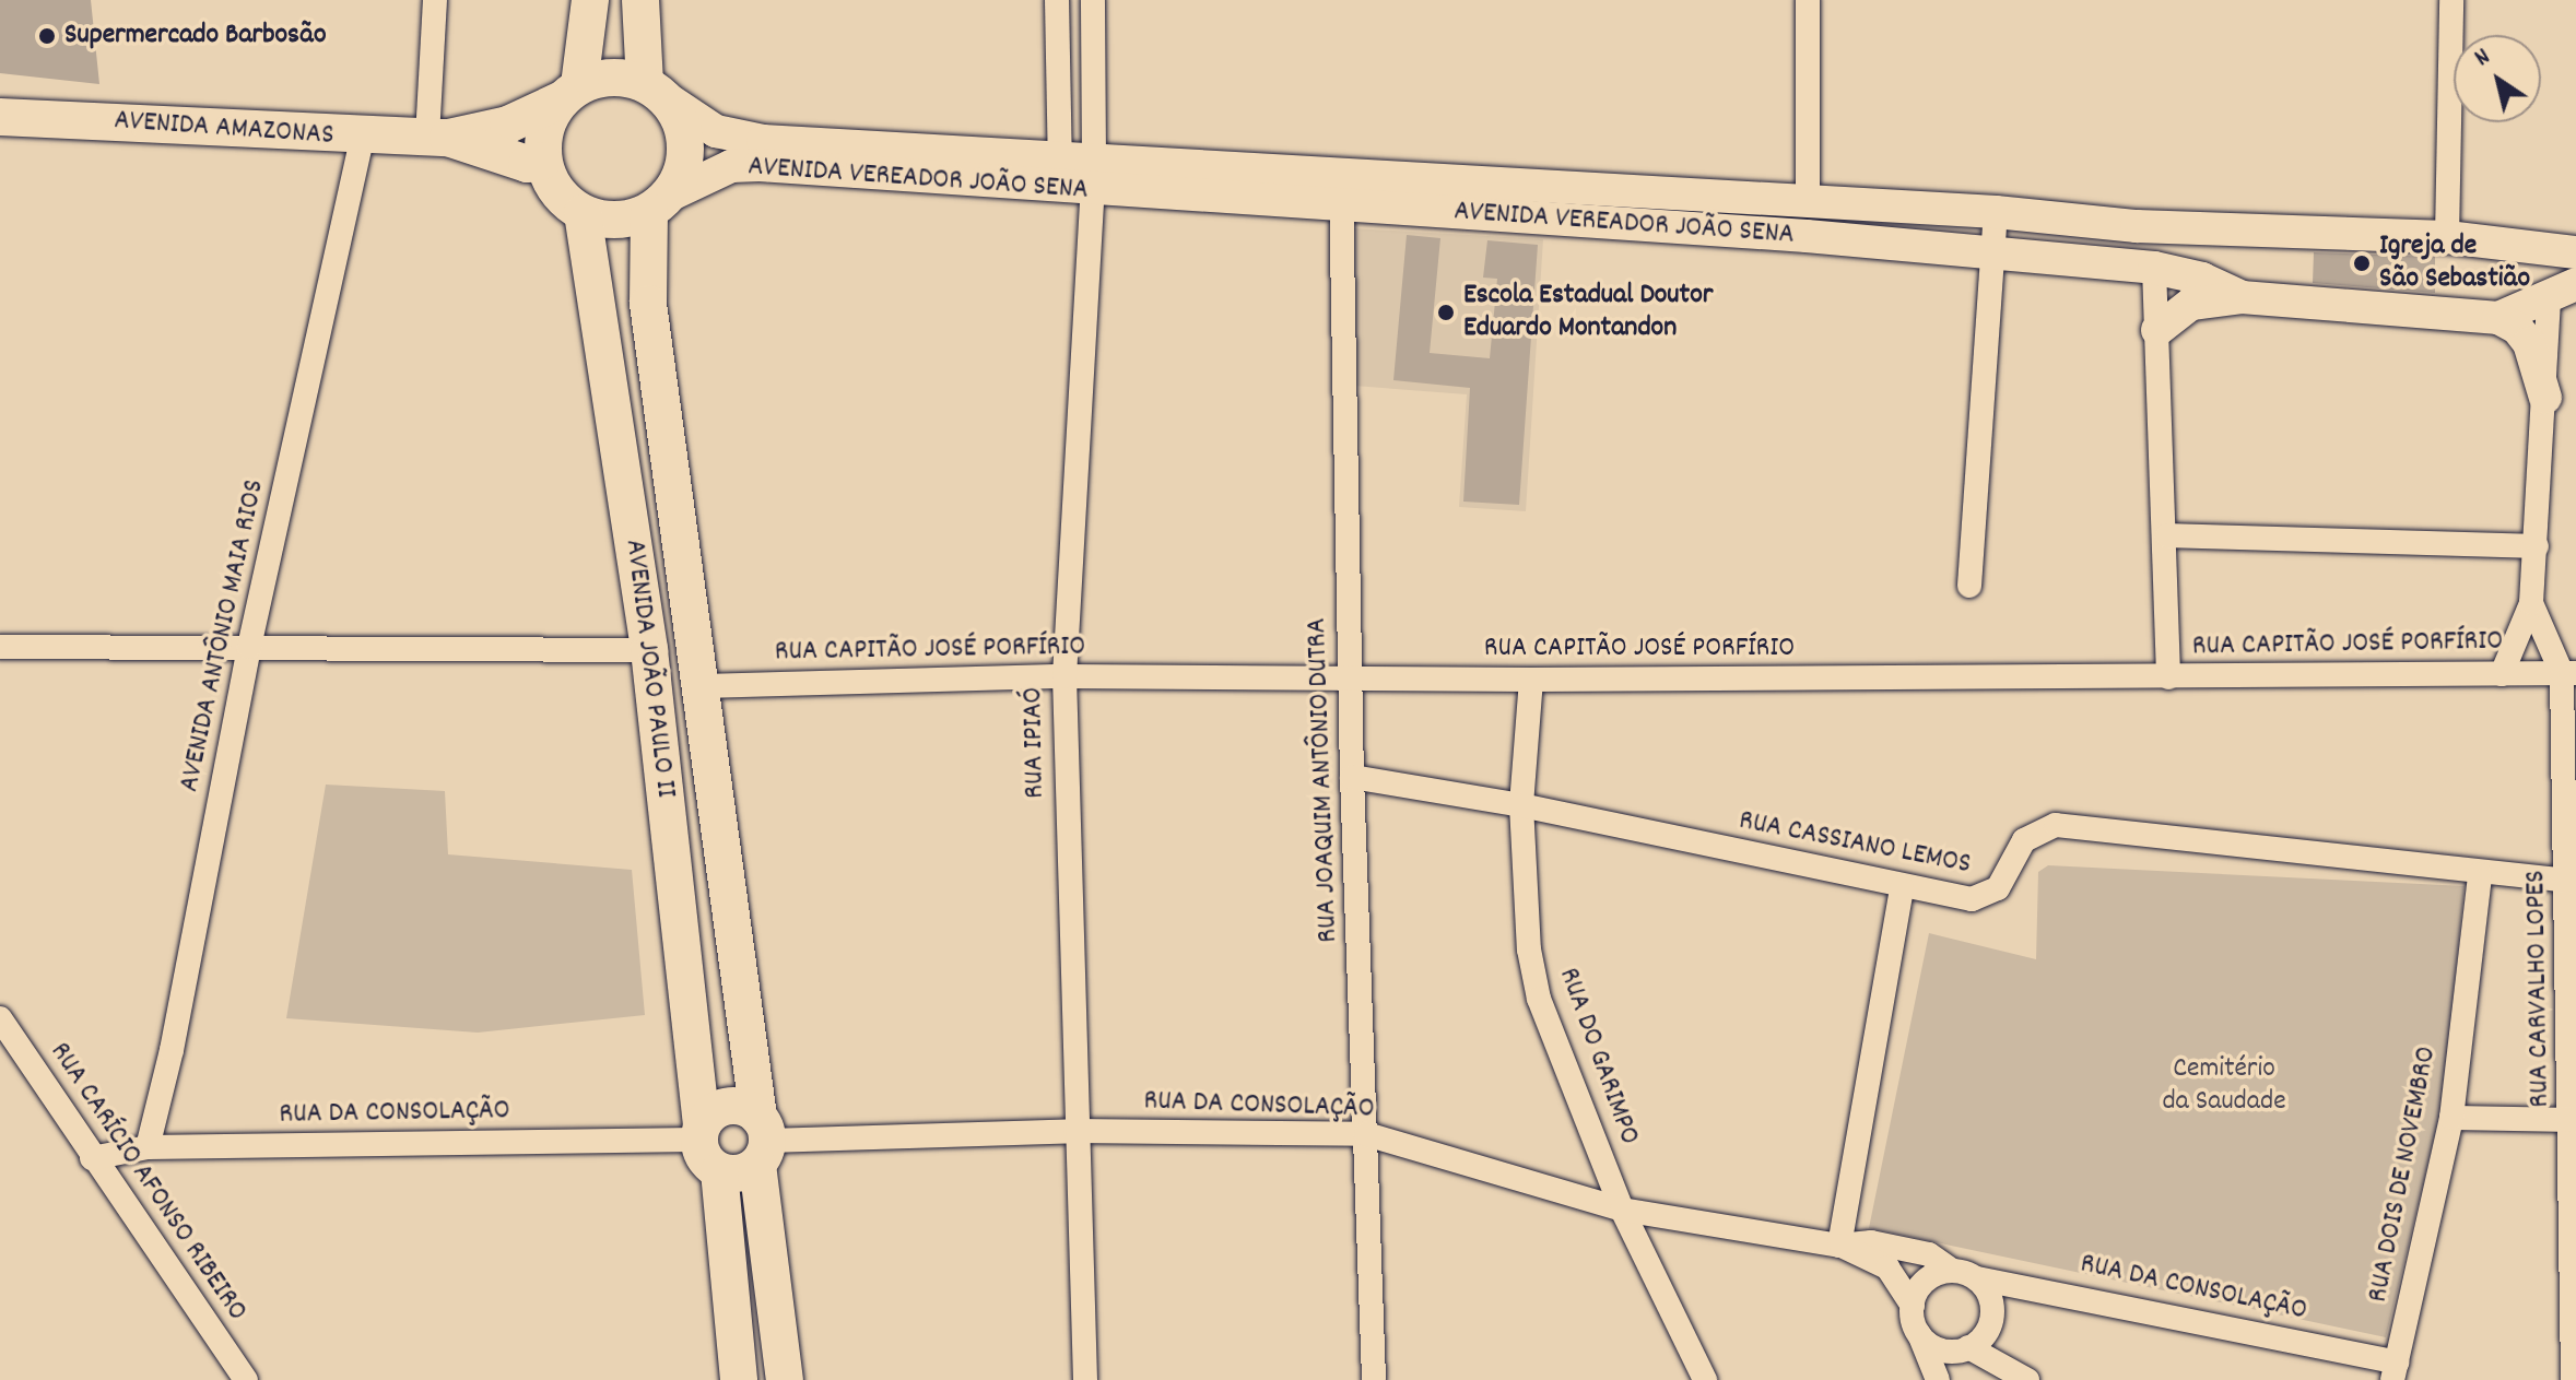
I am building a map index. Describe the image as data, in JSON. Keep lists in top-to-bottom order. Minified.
{"streets":{"main road":["AVENIDA AMAZONAS","AVENIDA VEREADOR JOÃO SENA","AVENIDA JOÃO PAULO II"],"street":["AVENIDA ANTÔNIO MAIA RIOS","RUA CAPITÃO JOSÉ PORFÍRIO","RUA IPIAÓ","RUA JOAQUIM ANTÔNIO DUTRA","RUA CASSIANO LEMOS","RUA CARVALHO LOPES","RUA DO GARIMPO","RUA DA CONSOLAÇÃO","RUA DOIS DE NOVEMBRO","RUA CARÍCIO AFONSO RIBEIRO"]},"crossings":[["AVENIDA AMAZONAS","AVENIDA ANTÔNIO MAIA RIOS"],["AVENIDA VEREADOR JOÃO SENA","AVENIDA JOÃO PAULO II"],["AVENIDA VEREADOR JOÃO SENA","RUA IPIAÓ"],["AVENIDA VEREADOR JOÃO SENA","RUA JOAQUIM ANTÔNIO DUTRA"],["AVENIDA VEREADOR JOÃO SENA","RUA CARVALHO LOPES"],["AVENIDA ANTÔNIO MAIA RIOS","RUA DA CONSOLAÇÃO"],["RUA CAPITÃO JOSÉ PORFÍRIO","AVENIDA JOÃO PAULO II"],["RUA CAPITÃO JOSÉ PORFÍRIO","RUA IPIAÓ"],["RUA CAPITÃO JOSÉ PORFÍRIO","RUA JOAQUIM ANTÔNIO DUTRA"],["RUA CAPITÃO JOSÉ PORFÍRIO","RUA CARVALHO LOPES"],["RUA CAPITÃO JOSÉ PORFÍRIO","RUA DO GARIMPO"],["AVENIDA JOÃO PAULO II","RUA DA CONSOLAÇÃO"],["RUA IPIAÓ","RUA DA CONSOLAÇÃO"],["RUA JOAQUIM ANTÔNIO DUTRA","RUA CASSIANO LEMOS"],["RUA JOAQUIM ANTÔNIO DUTRA","RUA DA CONSOLAÇÃO"],["RUA CASSIANO LEMOS","RUA CARVALHO LOPES"],["RUA CASSIANO LEMOS","RUA DO GARIMPO"],["RUA CASSIANO LEMOS","RUA DOIS DE NOVEMBRO"],["RUA DO GARIMPO","RUA DA CONSOLAÇÃO"],["RUA DA CONSOLAÇÃO","RUA DOIS DE NOVEMBRO"],["RUA DA CONSOLAÇÃO","RUA CARÍCIO AFONSO RIBEIRO"]],"parks":["Cemitério da Saudade"],"places":["Supermercado Barbosão","Igreja de São Sebastião","Escola Estadual Doutor Eduardo Montandon"],"north":"top left"}
